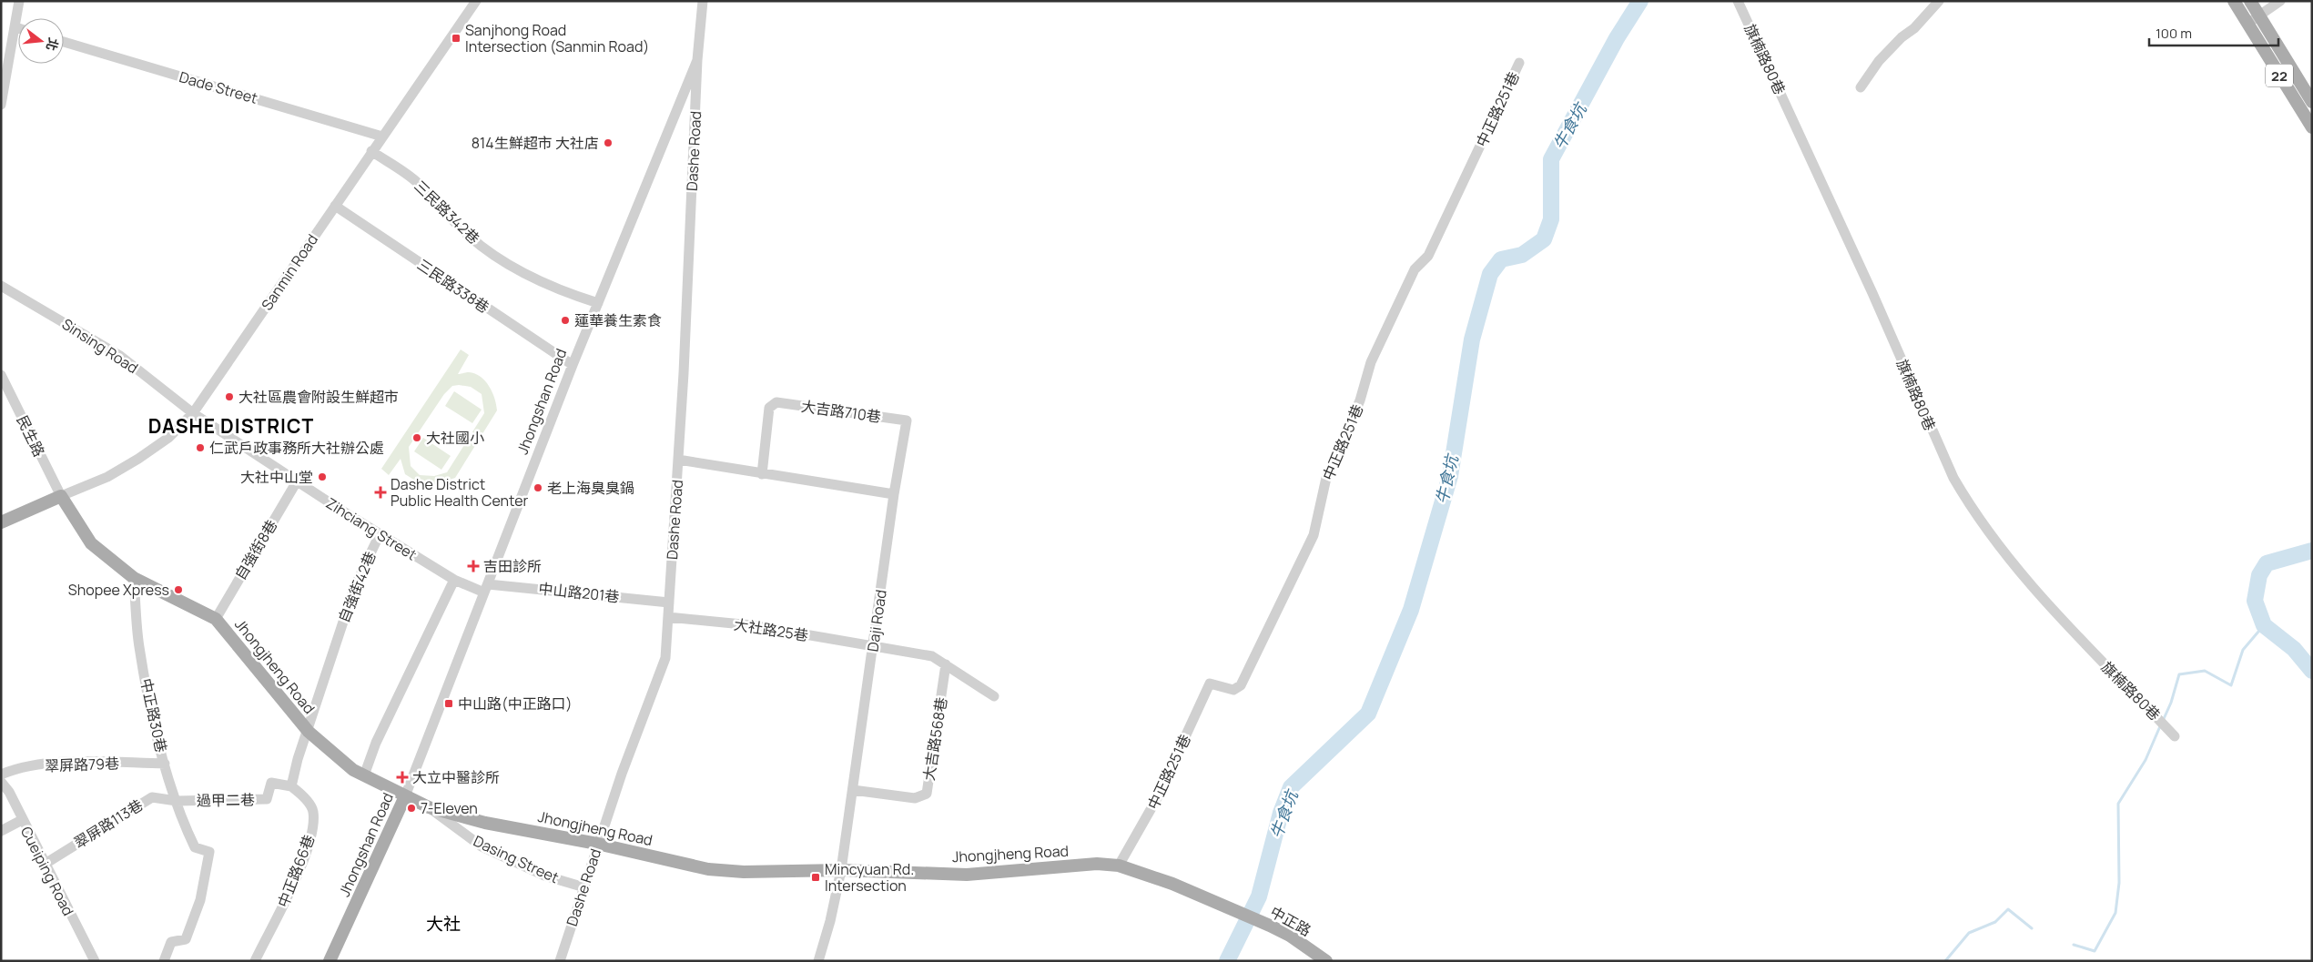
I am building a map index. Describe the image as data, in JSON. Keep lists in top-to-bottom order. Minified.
{"streets":{"main road":["22","Jhongshan Road","Jhongjheng Road","中正路"],"street":["旗楠路80巷","Dade Street","中正路251巷","Dashe Road","三民路342巷","Sanmin Road","三民路338巷","Sinsing Road","大吉路710巷","民生路","Zihciang Street","自強街8巷","自強街42巷","中山路201巷","Daji Road","大社路25巷","中正路30巷","大吉路568巷","翠屏路79巷","過甲二巷","翠屏路113巷","Dasing Street","Cueiping Road","中正路66巷"]},"crossings":[["Dade Street","Sanmin Road"],["中正路251巷","Jhongjheng Road"],["Dashe Road","Jhongshan Road"],["Dashe Road","中山路201巷"],["Dashe Road","大社路25巷"],["Dashe Road","Jhongjheng Road"],["Dashe Road","Dasing Street"],["三民路342巷","Sanmin Road"],["三民路342巷","Jhongshan Road"],["Sanmin Road","三民路338巷"],["Sanmin Road","Sinsing Road"],["Sanmin Road","民生路"],["Sanmin Road","Zihciang Street"],["Sanmin Road","Jhongjheng Road"],["三民路338巷","Jhongshan Road"],["Sinsing Road","Zihciang Street"],["Jhongshan Road","Zihciang Street"],["Jhongshan Road","中山路201巷"],["Jhongshan Road","Jhongjheng Road"],["大吉路710巷","Daji Road"],["民生路","Jhongjheng Road"],["Zihciang Street","自強街8巷"],["Zihciang Street","自強街42巷"],["Zihciang Street","中山路201巷"],["自強街8巷","Jhongjheng Road"],["自強街42巷","Jhongjheng Road"],["Daji Road","大社路25巷"],["Daji Road","Jhongjheng Road"],["Daji Road","大吉路568巷"],["大社路25巷","大吉路568巷"],["Jhongjheng Road","中正路30巷"],["Jhongjheng Road","Dasing Street"],["Jhongjheng Road","中正路"],["中正路30巷","翠屏路79巷"],["中正路30巷","過甲二巷"],["中正路30巷","翠屏路113巷"],["過甲二巷","翠屏路113巷"],["過甲二巷","中正路66巷"],["翠屏路113巷","Cueiping Road"]],"districts":["DASHE DISTRICT","大社"],"water":["牛食坑"],"places":{"transit":["Sanjhong Road Intersection (Sanmin Road)","中山路(中正路口)","Mincyuan Rd. Intersection"],"other":["814生鮮超市 大社店","蓮華養生素食","大社區農會附設生鮮超市","大社國小","仁武戶政事務所大社辦公處","大社中山堂","老上海臭臭鍋","Shopee Xpress","7-Eleven"],"health":["Dashe District Public Health Center","吉田診所","大立中醫診所"]},"scale_bar":"100 m","north":"right"}
